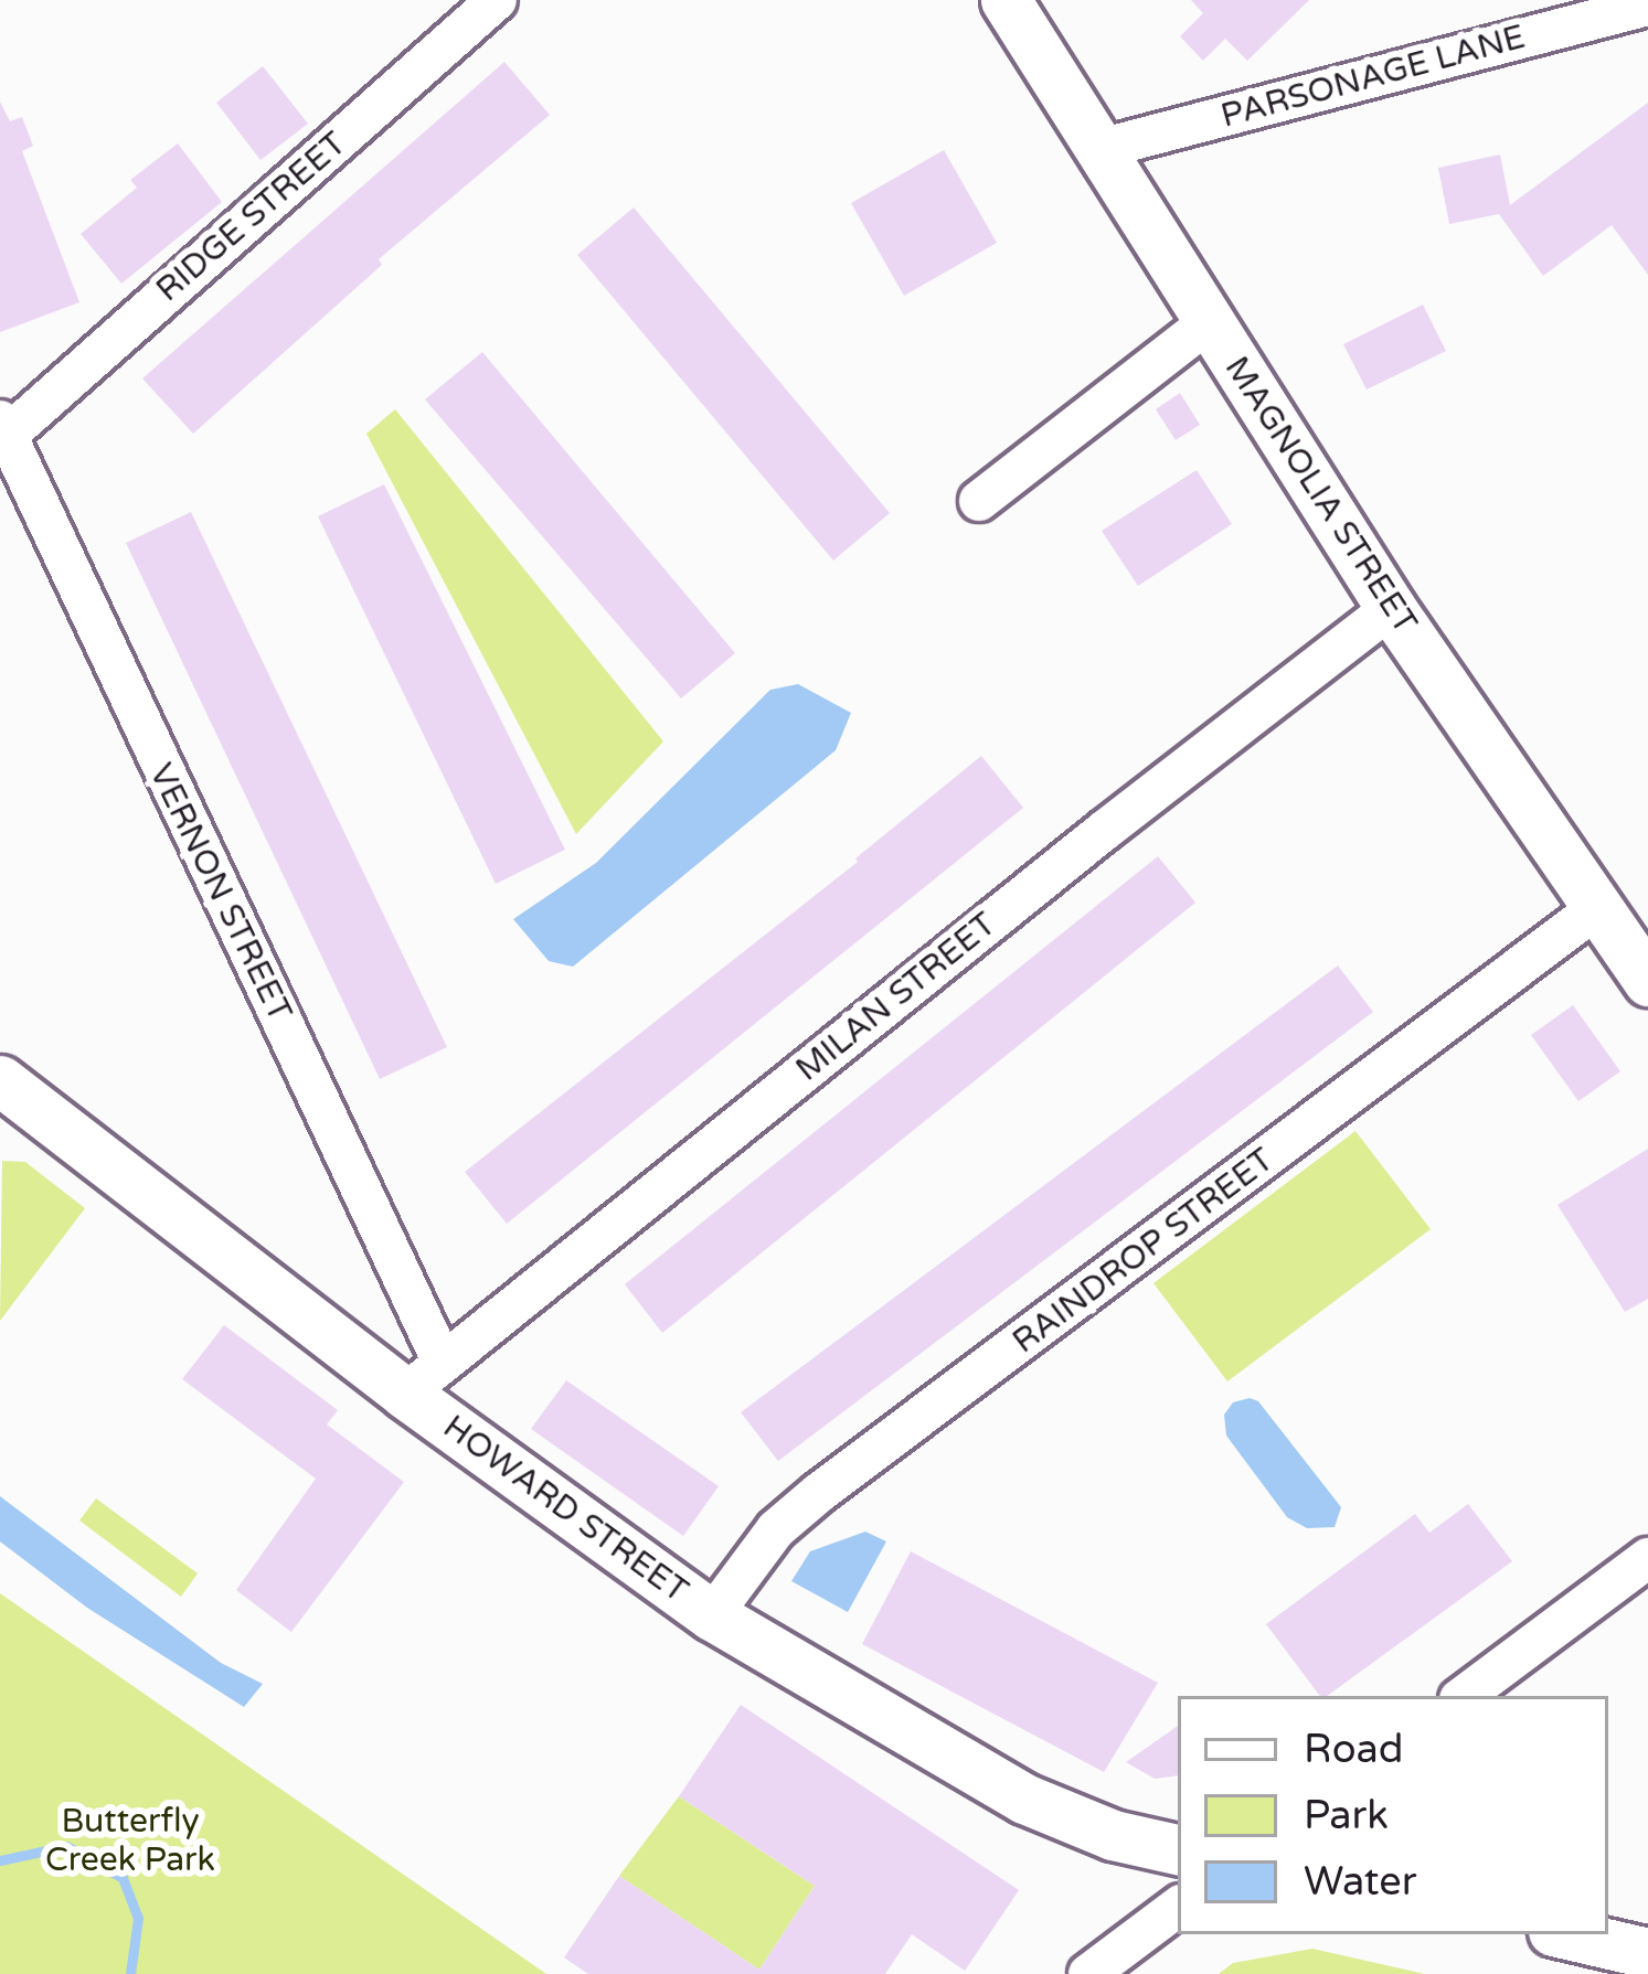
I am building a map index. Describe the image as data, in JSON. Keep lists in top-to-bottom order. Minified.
{"streets":{"street":["PARSONAGE LANE","RIDGE STREET","MAGNOLIA STREET","VERNON STREET","MILAN STREET","RAINDROP STREET","HOWARD STREET"]},"crossings":[["PARSONAGE LANE","MAGNOLIA STREET"],["RIDGE STREET","VERNON STREET"],["MAGNOLIA STREET","MILAN STREET"],["MAGNOLIA STREET","RAINDROP STREET"],["VERNON STREET","MILAN STREET"],["VERNON STREET","HOWARD STREET"],["MILAN STREET","HOWARD STREET"],["RAINDROP STREET","HOWARD STREET"]],"parks":["Butterfly Creek Park"],"legend":["Road","Park","Water"]}
